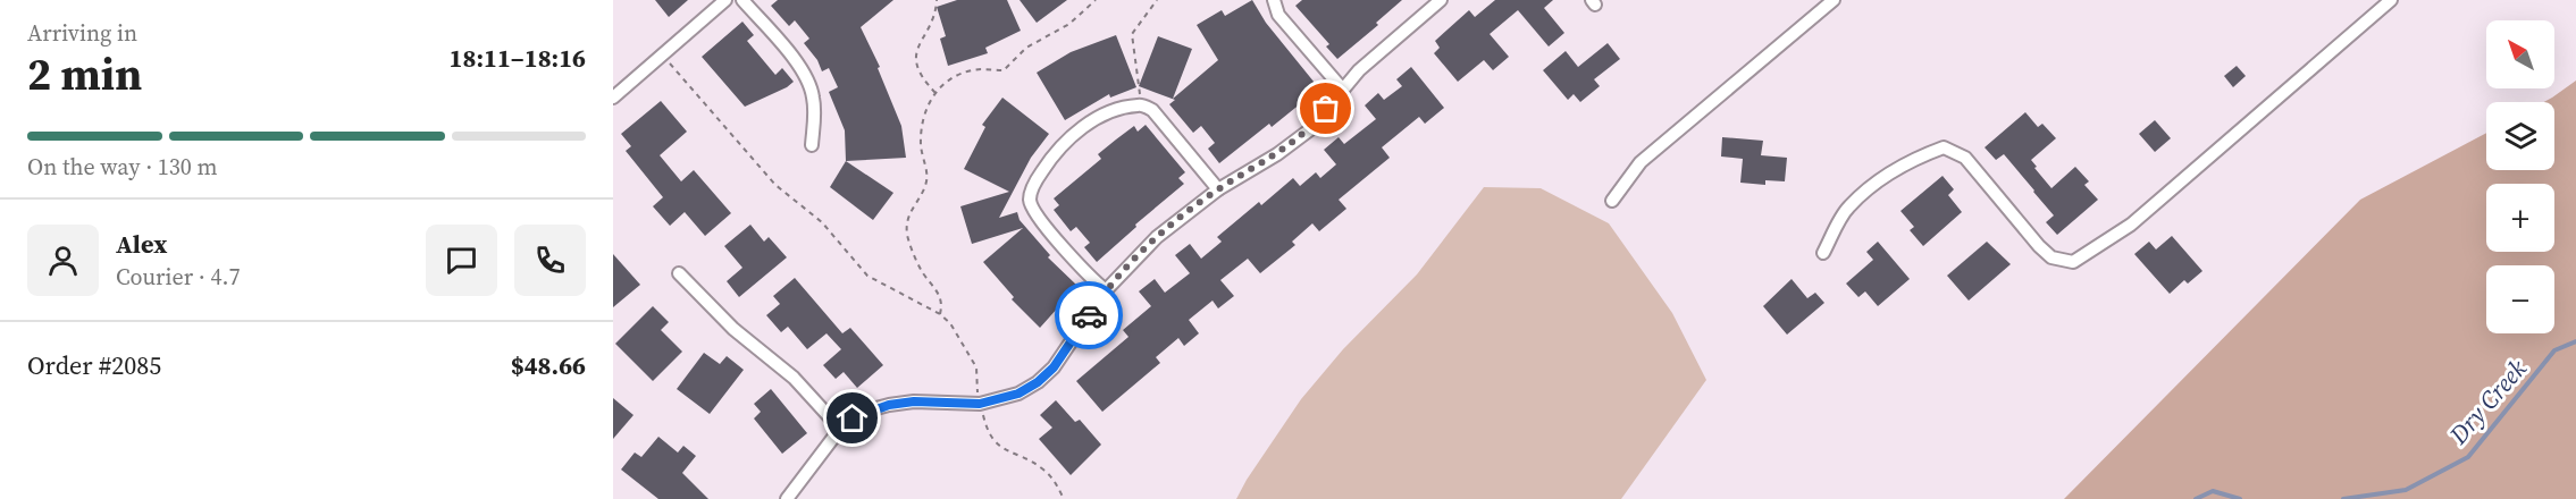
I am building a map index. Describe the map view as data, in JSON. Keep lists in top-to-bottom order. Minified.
{"water":["Dry Creek"],"north":"top left","page":{"heading":["2 min","Arriving in","18:11–18:16"],"panel":["Alex","Courier · 4.7","Order #2085","$48.66"],"map_buttons":["+","−"],"bar":"On the way · 130 m"}}
